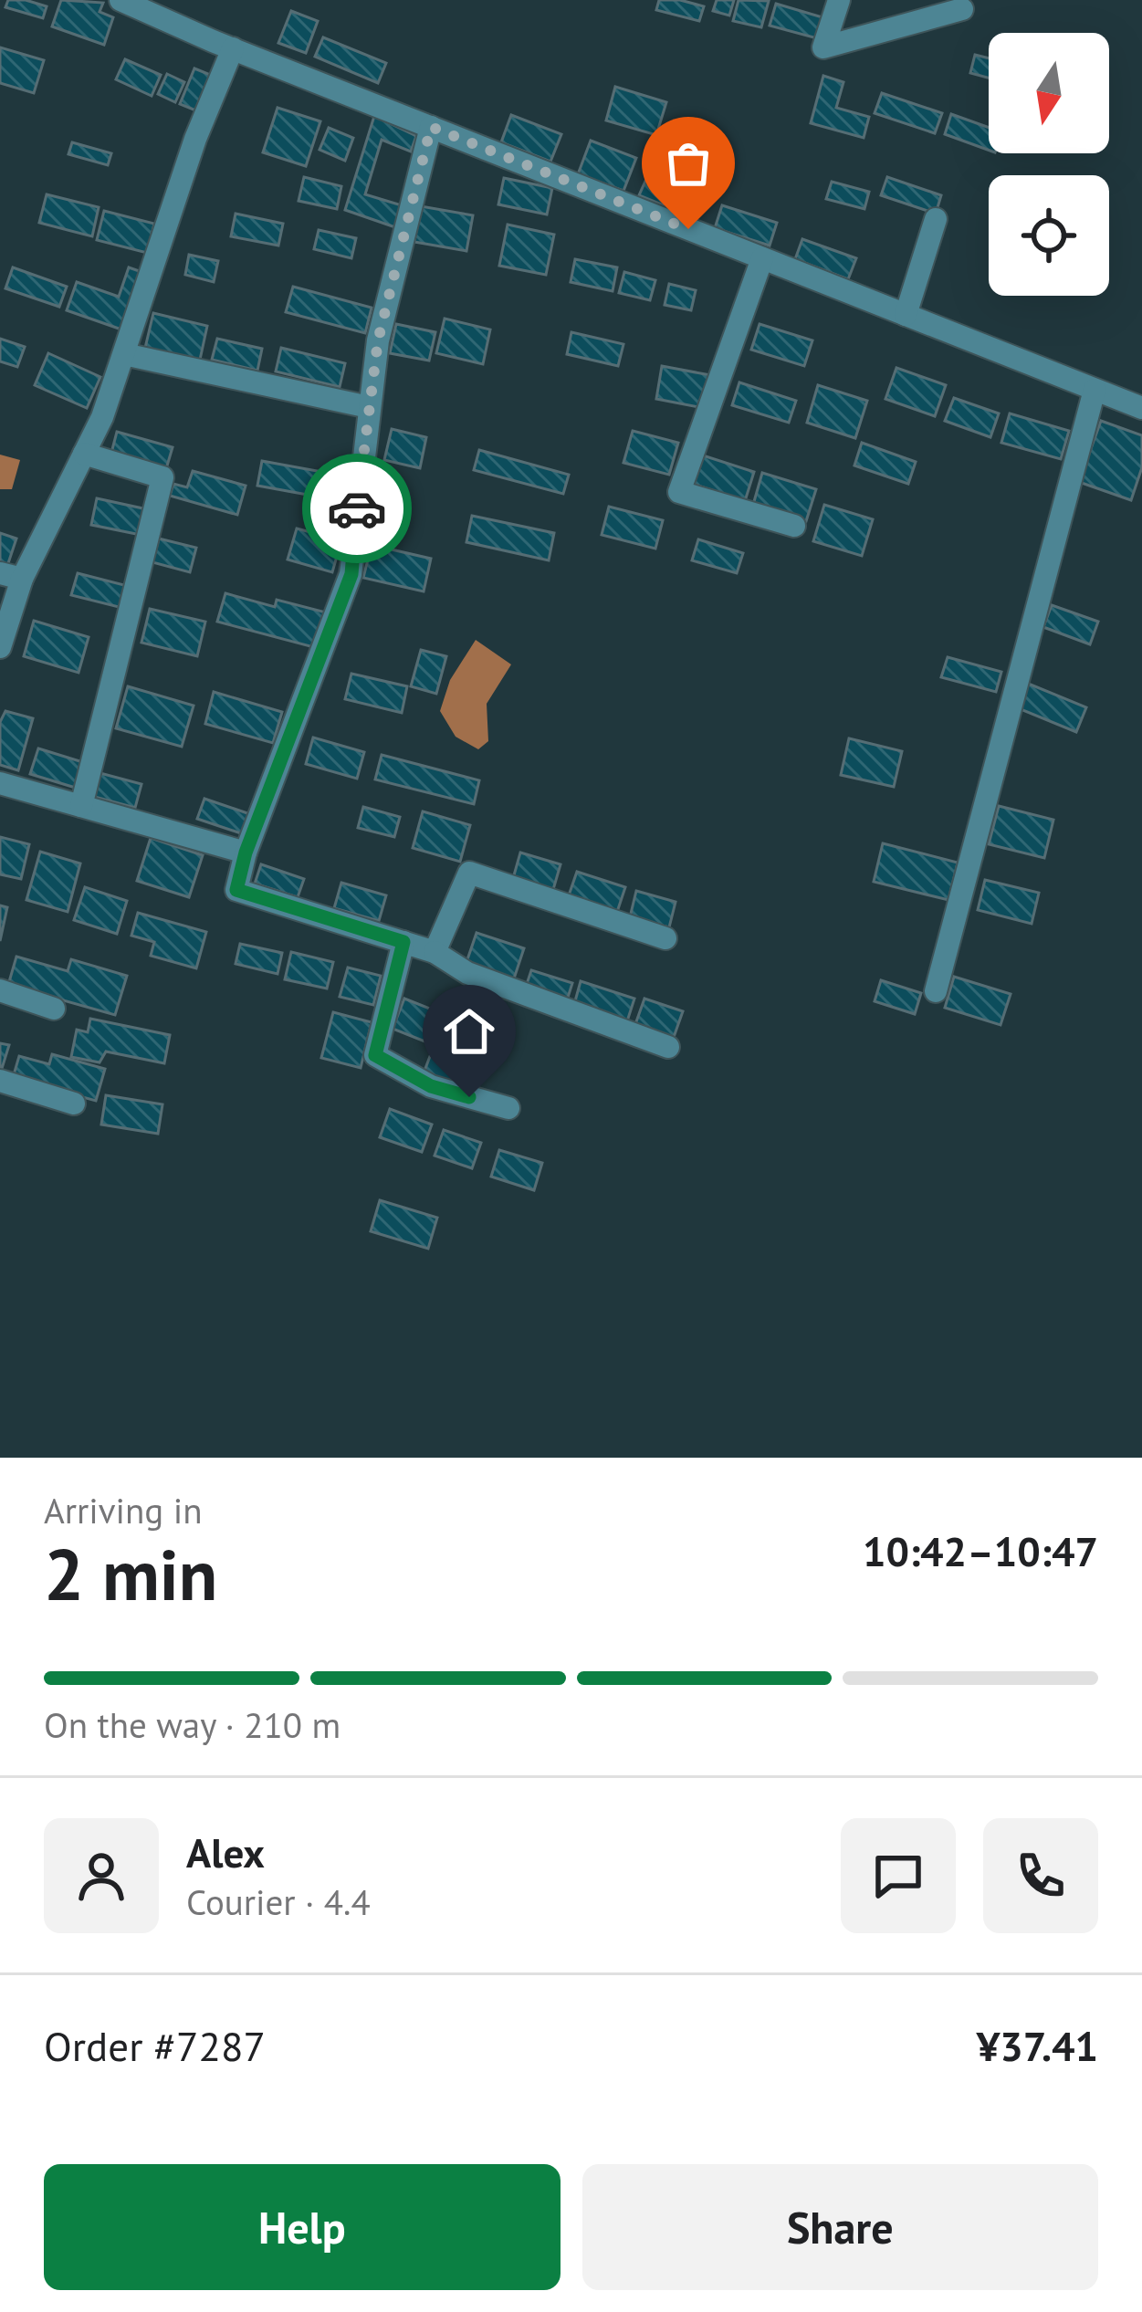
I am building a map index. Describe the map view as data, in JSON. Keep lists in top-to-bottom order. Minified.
{"north":"bottom","page":{"heading":["2 min","Arriving in","10:42–10:47"],"panel":["Alex","Courier · 4.4","Order #7287","¥37.41"],"bar":"On the way · 210 m","buttons":["Help","Share"]}}
